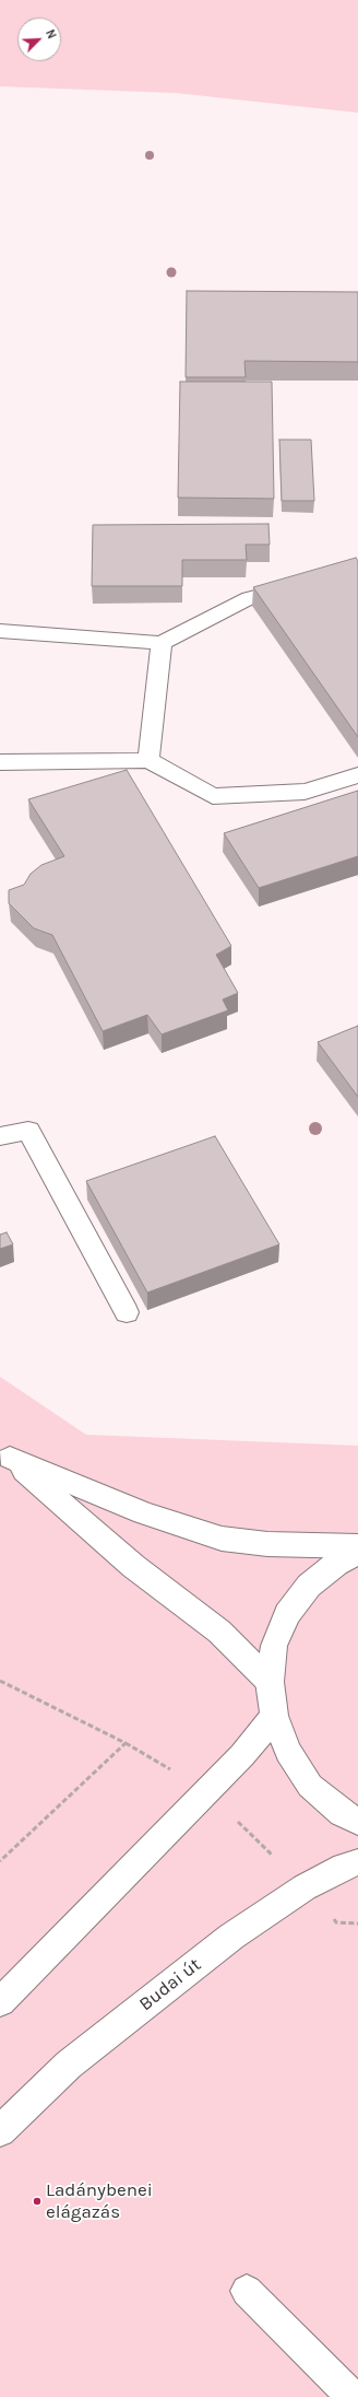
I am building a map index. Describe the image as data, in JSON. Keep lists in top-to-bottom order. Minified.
{"streets":{"main road":["Budai út"]},"places":["Ladánybenei elágazás"],"north":"top right"}
